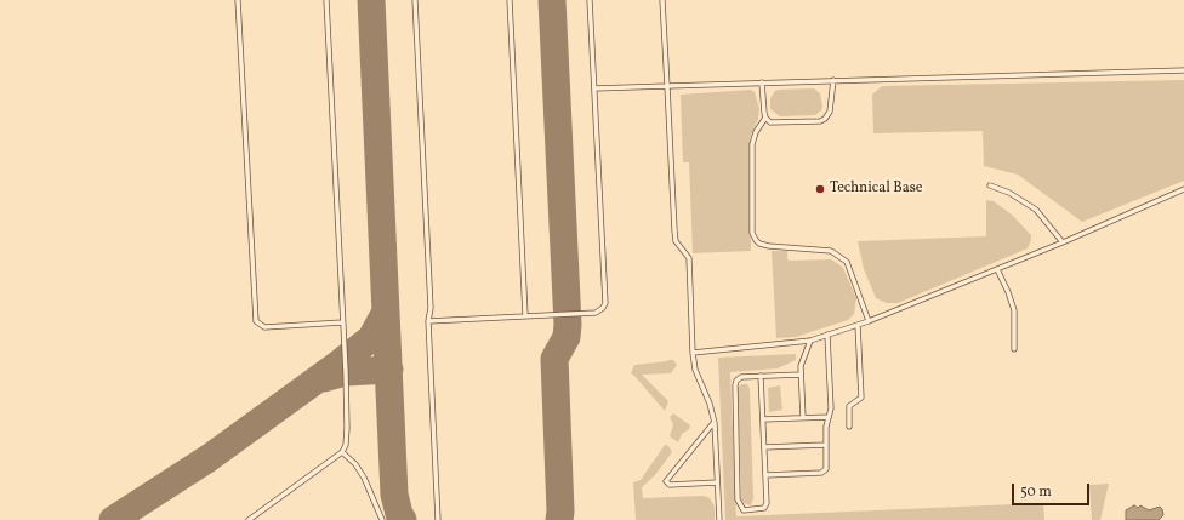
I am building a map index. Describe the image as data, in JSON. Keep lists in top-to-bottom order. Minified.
{"places":["Technical Base"],"scale_bar":"50 m"}
